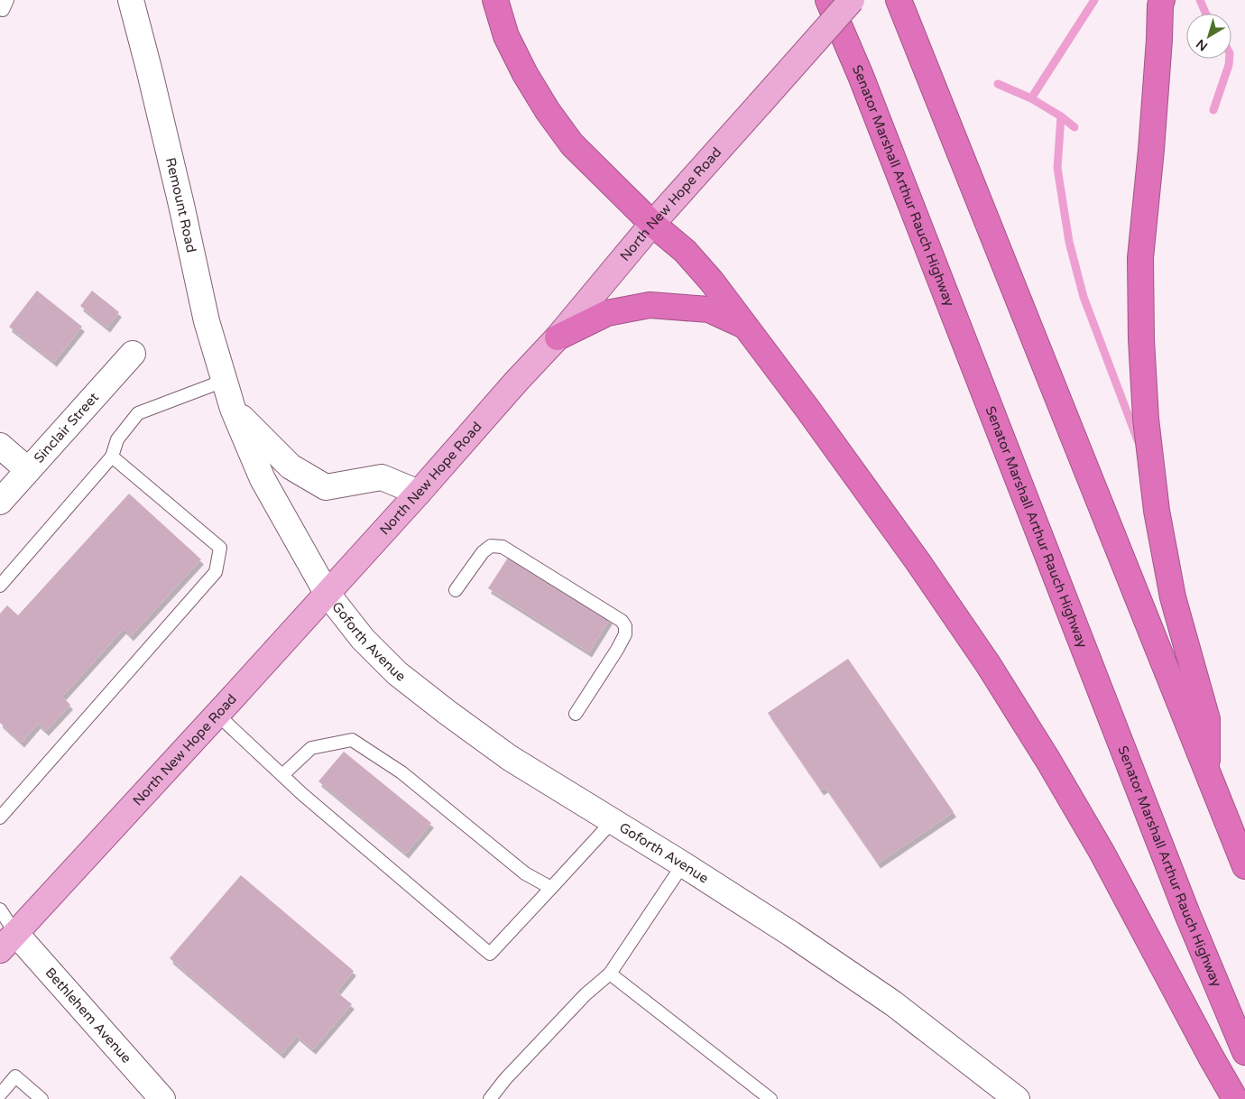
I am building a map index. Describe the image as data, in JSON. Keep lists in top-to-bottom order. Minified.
{"streets":{"highway":["Senator Marshall Arthur Rauch Highway"],"main road":["North New Hope Road"],"street":["Remount Road","Sinclair Street","Goforth Avenue","Bethlehem Avenue"]},"crossings":[["North New Hope Road","Remount Road"],["North New Hope Road","Goforth Avenue"],["North New Hope Road","Bethlehem Avenue"],["Remount Road","Goforth Avenue"]],"north":"bottom left"}
